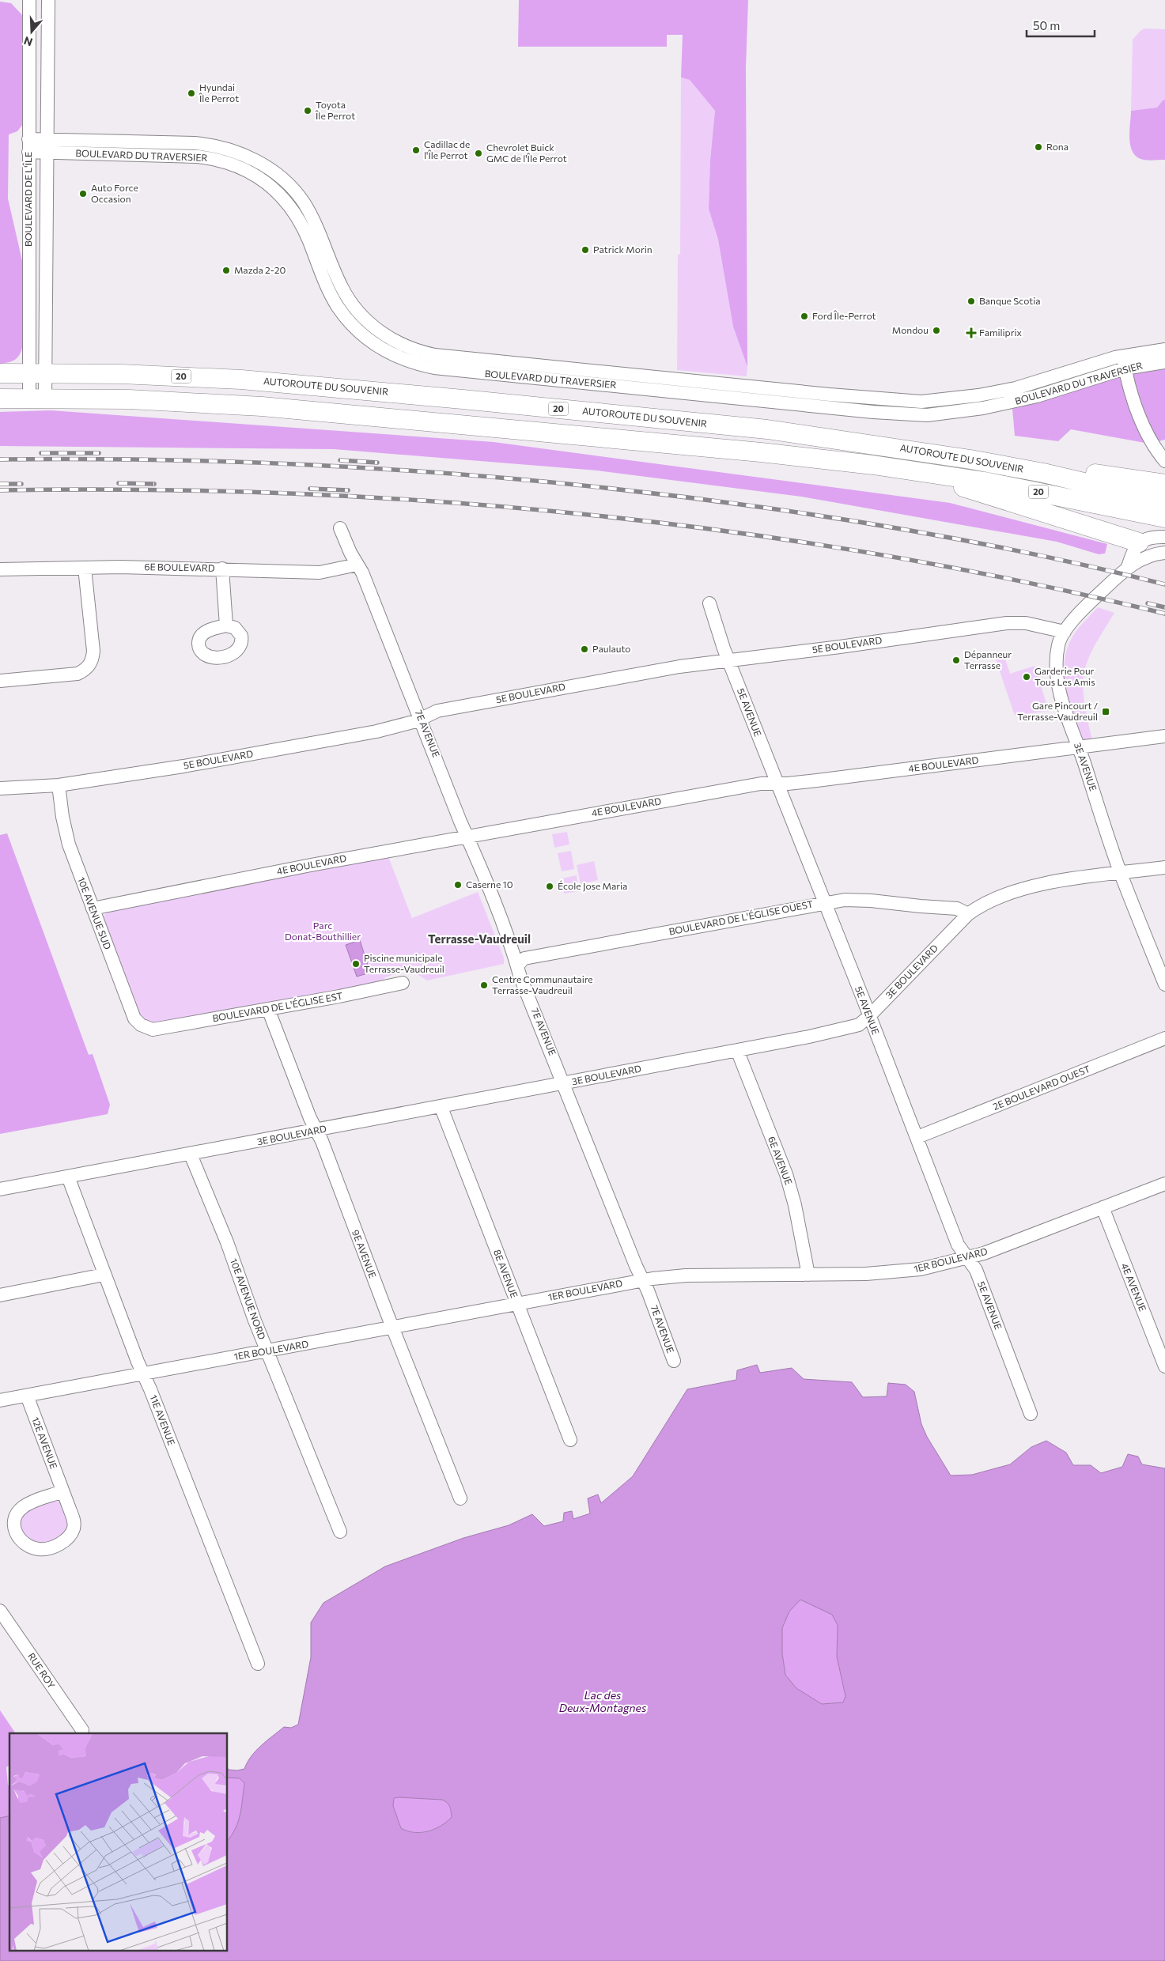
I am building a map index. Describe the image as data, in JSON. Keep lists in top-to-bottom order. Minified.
{"streets":{"highway":["20","AUTOROUTE DU SOUVENIR"],"street":["BOULEVARD DU TRAVERSIER","BOULEVARD DE L'ÎLE","6E BOULEVARD","5E BOULEVARD","5E AVENUE","7E AVENUE","4E BOULEVARD","3E AVENUE","10E AVENUE SUD","BOULEVARD DE L'ÉGLISE OUEST","3E BOULEVARD","BOULEVARD DE L'ÉGLISE EST","2E BOULEVARD OUEST","6E AVENUE","9E AVENUE","1ER BOULEVARD","8E AVENUE","4E AVENUE","10E AVENUE NORD","11E AVENUE","12E AVENUE","RUE ROY"]},"crossings":[["BOULEVARD DU TRAVERSIER","BOULEVARD DE L'ÎLE"],["BOULEVARD DE L'ÎLE","AUTOROUTE DU SOUVENIR"],["6E BOULEVARD","7E AVENUE"],["5E BOULEVARD","5E AVENUE"],["5E BOULEVARD","7E AVENUE"],["5E BOULEVARD","3E AVENUE"],["5E BOULEVARD","10E AVENUE SUD"],["5E AVENUE","4E BOULEVARD"],["5E AVENUE","BOULEVARD DE L'ÉGLISE OUEST"],["5E AVENUE","3E BOULEVARD"],["5E AVENUE","2E BOULEVARD OUEST"],["5E AVENUE","1ER BOULEVARD"],["7E AVENUE","4E BOULEVARD"],["7E AVENUE","BOULEVARD DE L'ÉGLISE OUEST"],["7E AVENUE","3E BOULEVARD"],["7E AVENUE","1ER BOULEVARD"],["4E BOULEVARD","3E AVENUE"],["4E BOULEVARD","10E AVENUE SUD"],["3E AVENUE","3E BOULEVARD"],["10E AVENUE SUD","BOULEVARD DE L'ÉGLISE EST"],["BOULEVARD DE L'ÉGLISE OUEST","3E BOULEVARD"],["3E BOULEVARD","6E AVENUE"],["3E BOULEVARD","9E AVENUE"],["3E BOULEVARD","8E AVENUE"],["3E BOULEVARD","10E AVENUE NORD"],["3E BOULEVARD","11E AVENUE"],["BOULEVARD DE L'ÉGLISE EST","9E AVENUE"],["6E AVENUE","1ER BOULEVARD"],["9E AVENUE","1ER BOULEVARD"],["1ER BOULEVARD","8E AVENUE"],["1ER BOULEVARD","4E AVENUE"],["1ER BOULEVARD","10E AVENUE NORD"],["1ER BOULEVARD","11E AVENUE"],["1ER BOULEVARD","12E AVENUE"]],"districts":["Terrasse-Vaudreuil"],"water":["Lac des Deux-Montagnes"],"parks":["Parc Donat-Bouthillier"],"places":{"other":["Hyundai Île Perrot","Toyota Île Perrot","Rona","Cadillac de l'Île Perrot","Chevrolet Buick GMC de l'Île Perrot","Auto Force Occasion","Patrick Morin","Mazda 2-20","Banque Scotia","Ford Île-Perrot","Mondou","Paulauto","Dépanneur Terrasse","Garderie Pour Tous Les Amis","Caserne 10","École Jose Maria","Piscine municipale Terrasse-Vaudreuil","Centre Communautaire Terrasse-Vaudreuil"],"health":["Familiprix"],"transit":["Gare Pincourt / Terrasse-Vaudreuil"]},"scale_bar":"50 m","north":"bottom"}
